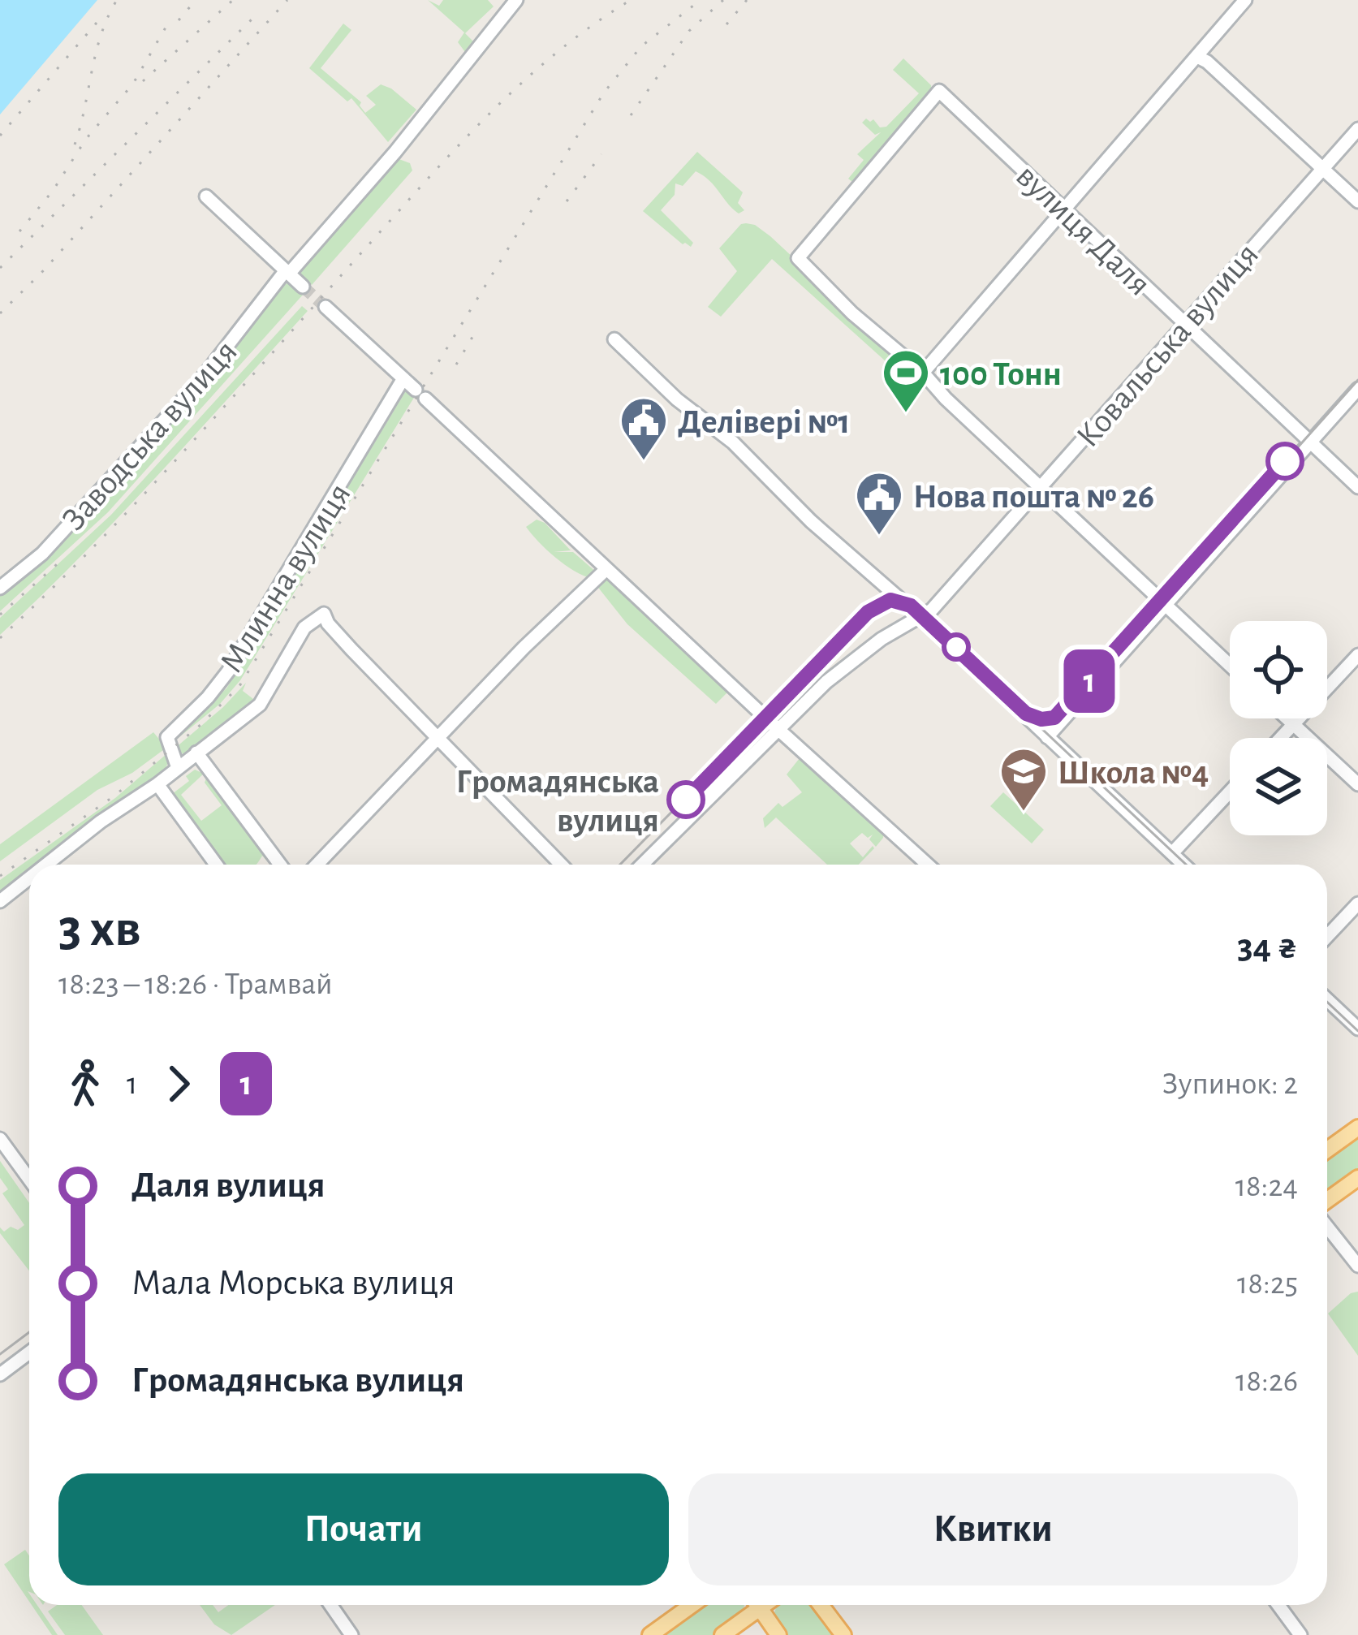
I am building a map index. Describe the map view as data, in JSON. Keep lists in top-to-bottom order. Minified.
{"streets":{"street":["вулиця Даля","Ковальська вулиця","Заводська вулиця","Млинна вулиця"]},"crossings":[["вулиця Даля","Ковальська вулиця"]],"places":{"sports":["100 Тонн"],"public building":["Делівері №1","Нова пошта № 26"],"other":["Громадянська вулиця"],"school or university":["Школа №4"]},"lines":["tram line 1"],"page":{"on_map":"1","heading":["3 хв","18:23 – 18:26 · Трамвай","34 ₴"],"legs":["1","1","Зупинок: 2"],"list":[{"name":"Даля вулиця","value":"18:24"},{"name":"Мала Морська вулиця","value":"18:25"},{"name":"Громадянська вулиця","value":"18:26"}],"buttons":["Почати","Квитки"]}}
